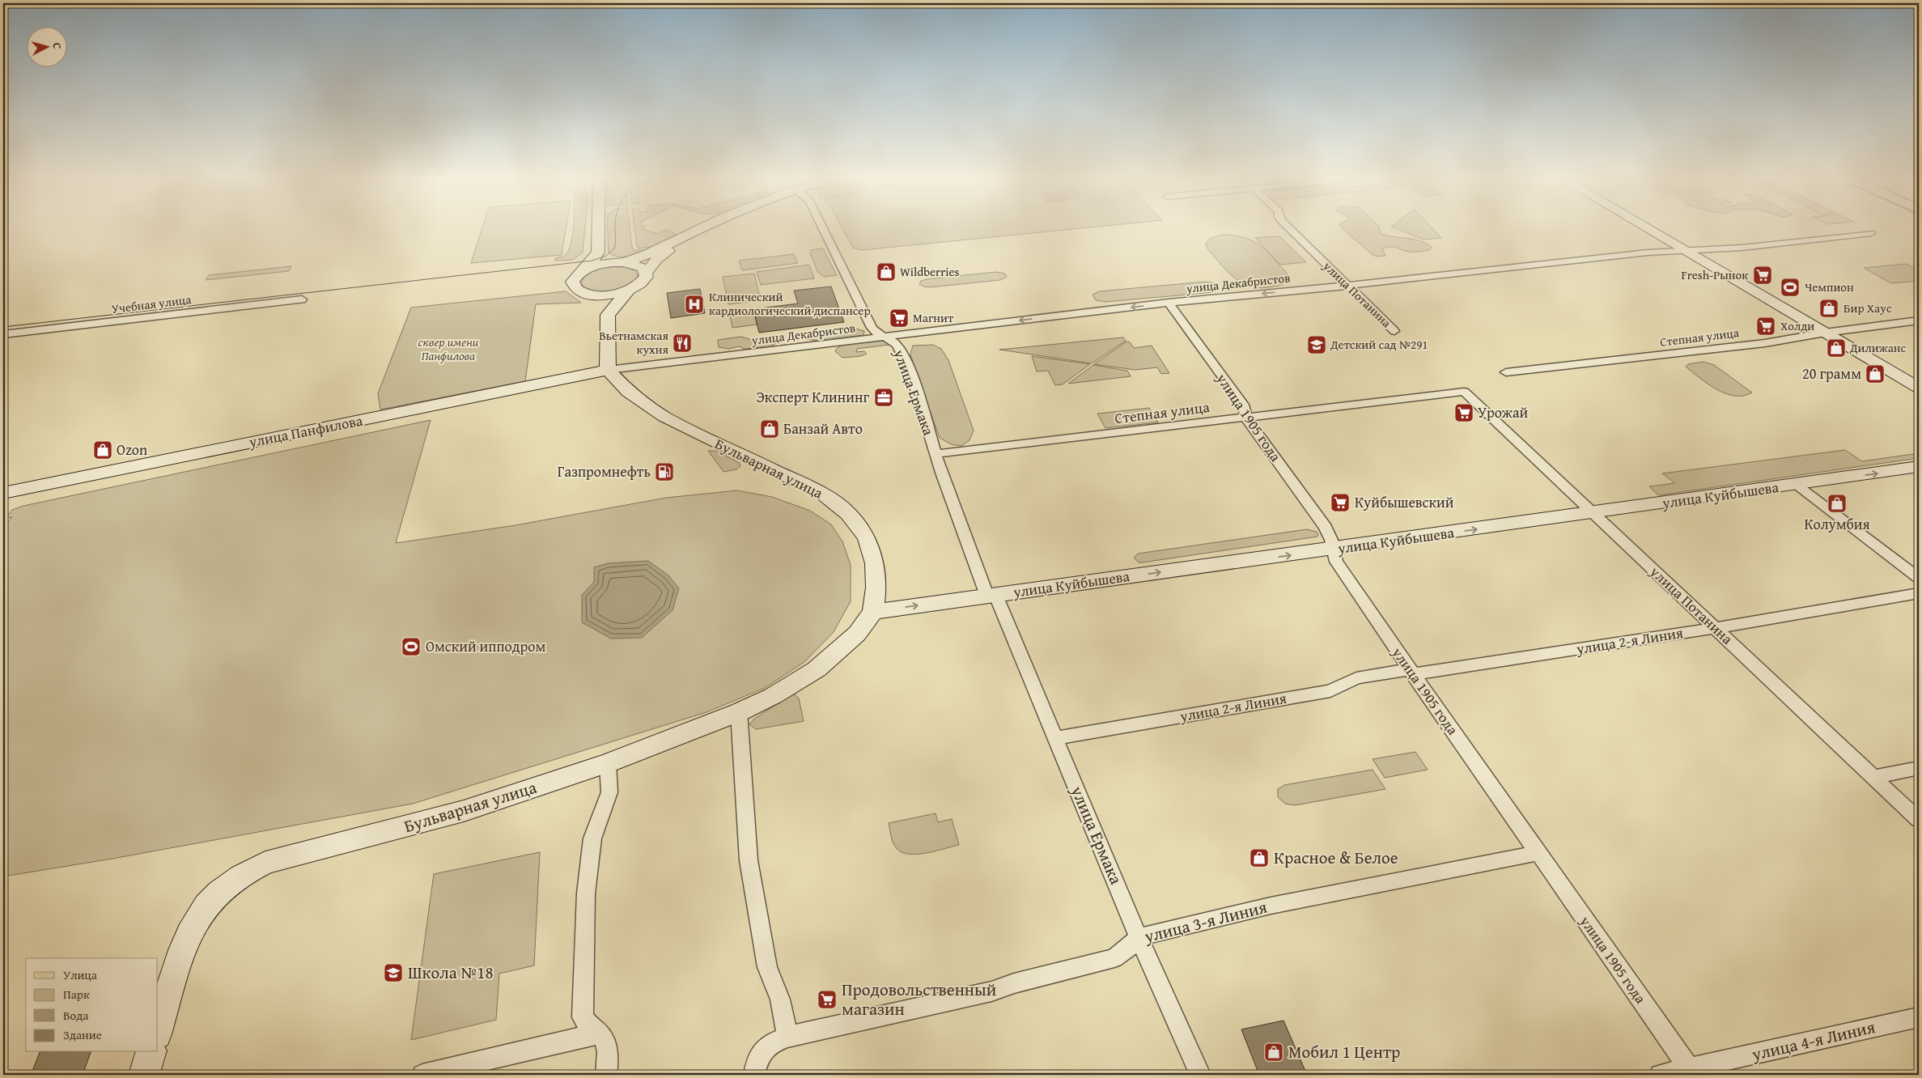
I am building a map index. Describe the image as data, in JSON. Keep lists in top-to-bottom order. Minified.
{"streets":{"main road":["улица Панфилова","Бульварная улица","улица Куйбышева"],"street":["улица Декабристов","улица Потанина","Учебная улица","Степная улица","улица Ермака","улица 1905 года","улица 2-я Линия","улица 3-я Линия","улица 4-я Линия"]},"crossings":[["улица Декабристов","улица Потанина"],["улица Декабристов","улица Ермака"],["улица Декабристов","улица 1905 года"],["улица Декабристов","улица Панфилова"],["улица Декабристов","Бульварная улица"],["улица Потанина","Степная улица"],["улица Потанина","улица Куйбышева"],["улица Потанина","улица 2-я Линия"],["Степная улица","улица Ермака"],["Степная улица","улица 1905 года"],["улица Ермака","улица Куйбышева"],["улица Ермака","улица 2-я Линия"],["улица Ермака","улица 3-я Линия"],["улица 1905 года","улица Куйбышева"],["улица 1905 года","улица 2-я Линия"],["улица 1905 года","улица 3-я Линия"],["улица 1905 года","улица 4-я Линия"],["улица Панфилова","Бульварная улица"],["Бульварная улица","улица Куйбышева"]],"one_way":["улица Декабристов","улица Куйбышева"],"parks":["сквер имени Панфилова"],"places":{"shop":["Wildberries","Бир Хаус","Дилижанс","20 грамм","Банзай Авто","Ozon","Колумбия","Красное & Белое","Мобил 1 Центр"],"supermarket":["Fresh-Рынок","Магнит","Холди","Урожай","Куйбышевский","Продовольственный магазин"],"sports":["Чемпион","Омский ипподром"],"hospital":["Клинический кардиологический диспансер"],"restaurant":["Вьетнамская кухня"],"school or university":["Детский сад №291","Школа №18"],"office":["Эксперт Клининг"],"fuel station":["Газпромнефть"]},"legend":["Улица","Парк","Вода","Здание"],"north":"right"}
